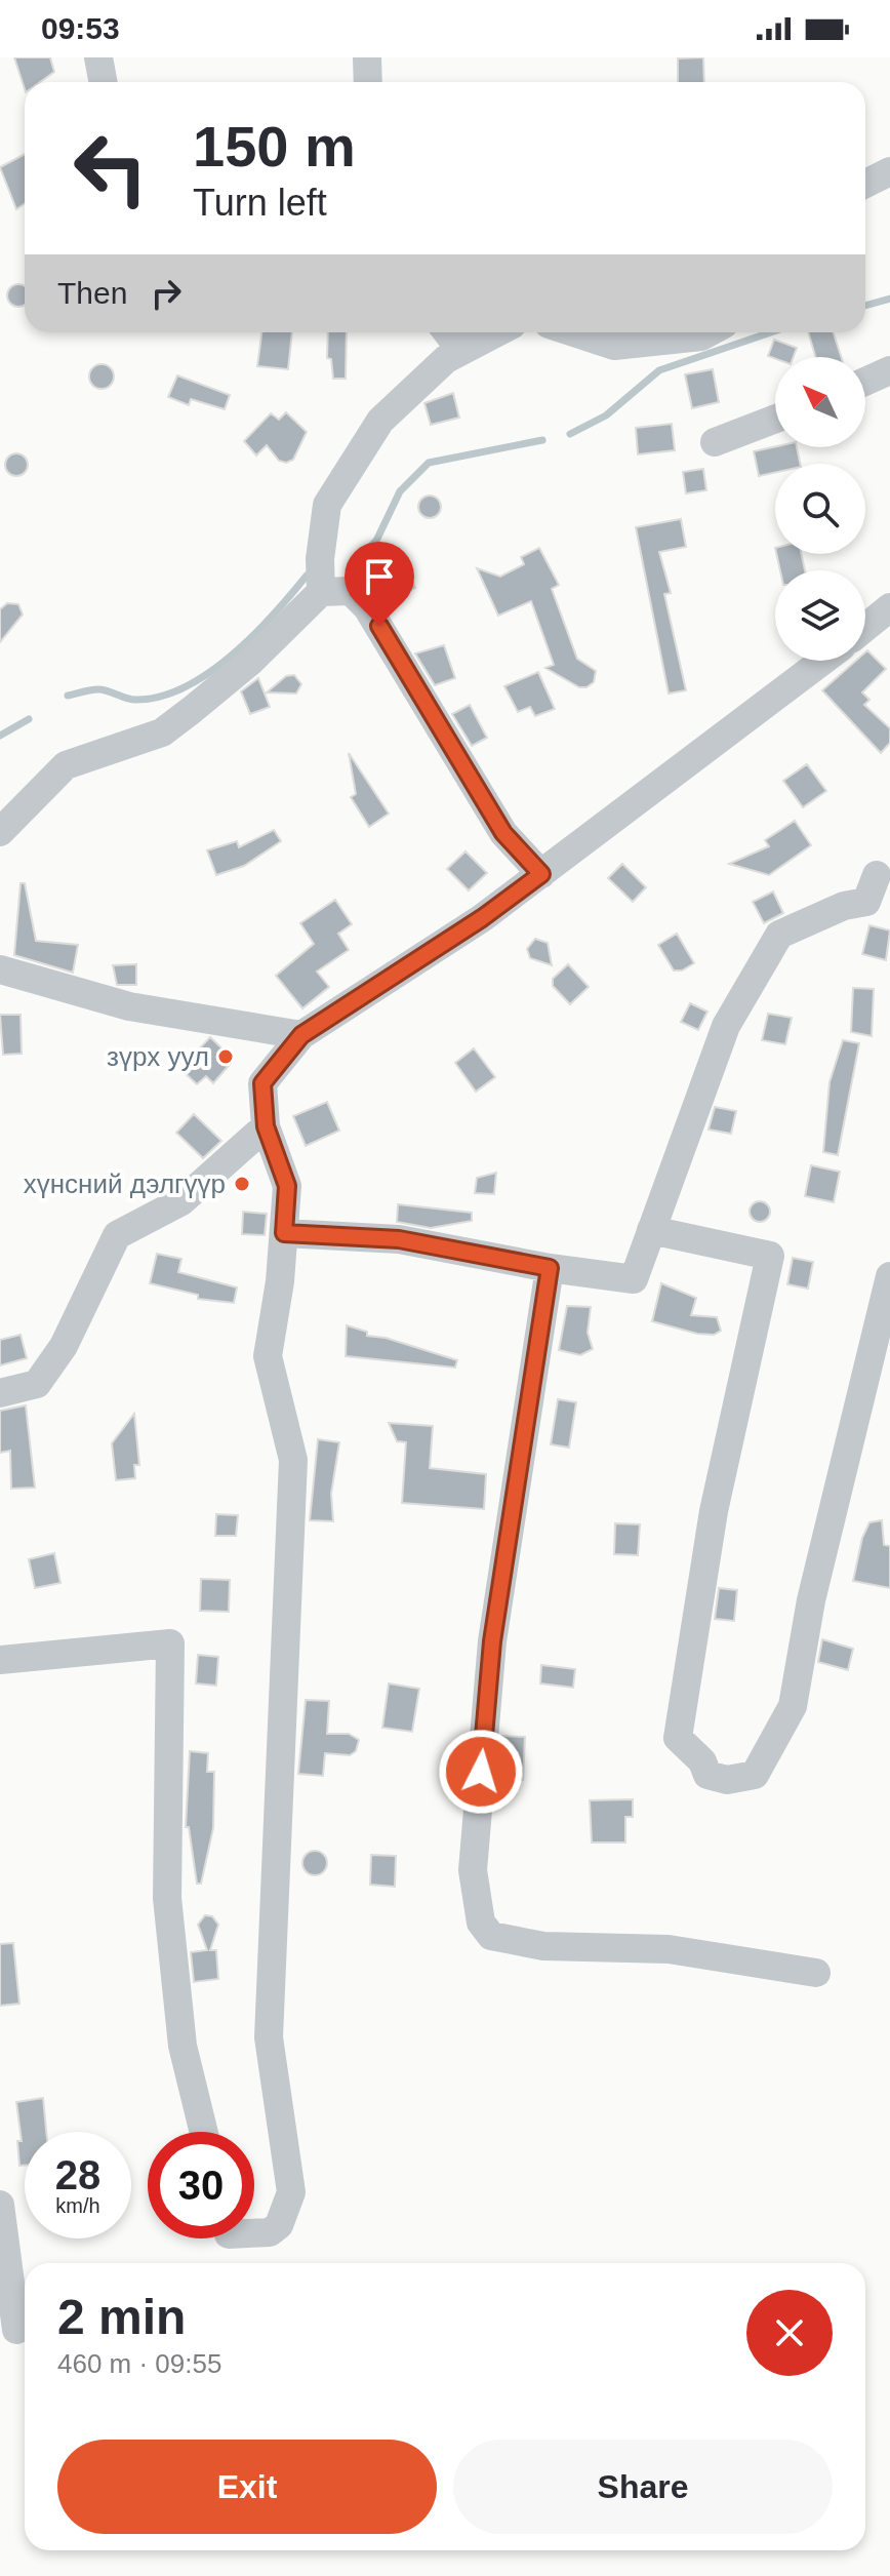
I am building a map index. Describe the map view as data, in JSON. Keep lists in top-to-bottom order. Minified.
{"places":["зүрх уул","хүнсний дэлгүүр"],"north":"top left","page":{"status":"09:53","turn":["150 m","Turn left"],"then":"Then","speed":"28 km/h","limit":"30","heading":["2 min","460 m · 09:55"],"buttons":["Exit","Share"]}}
